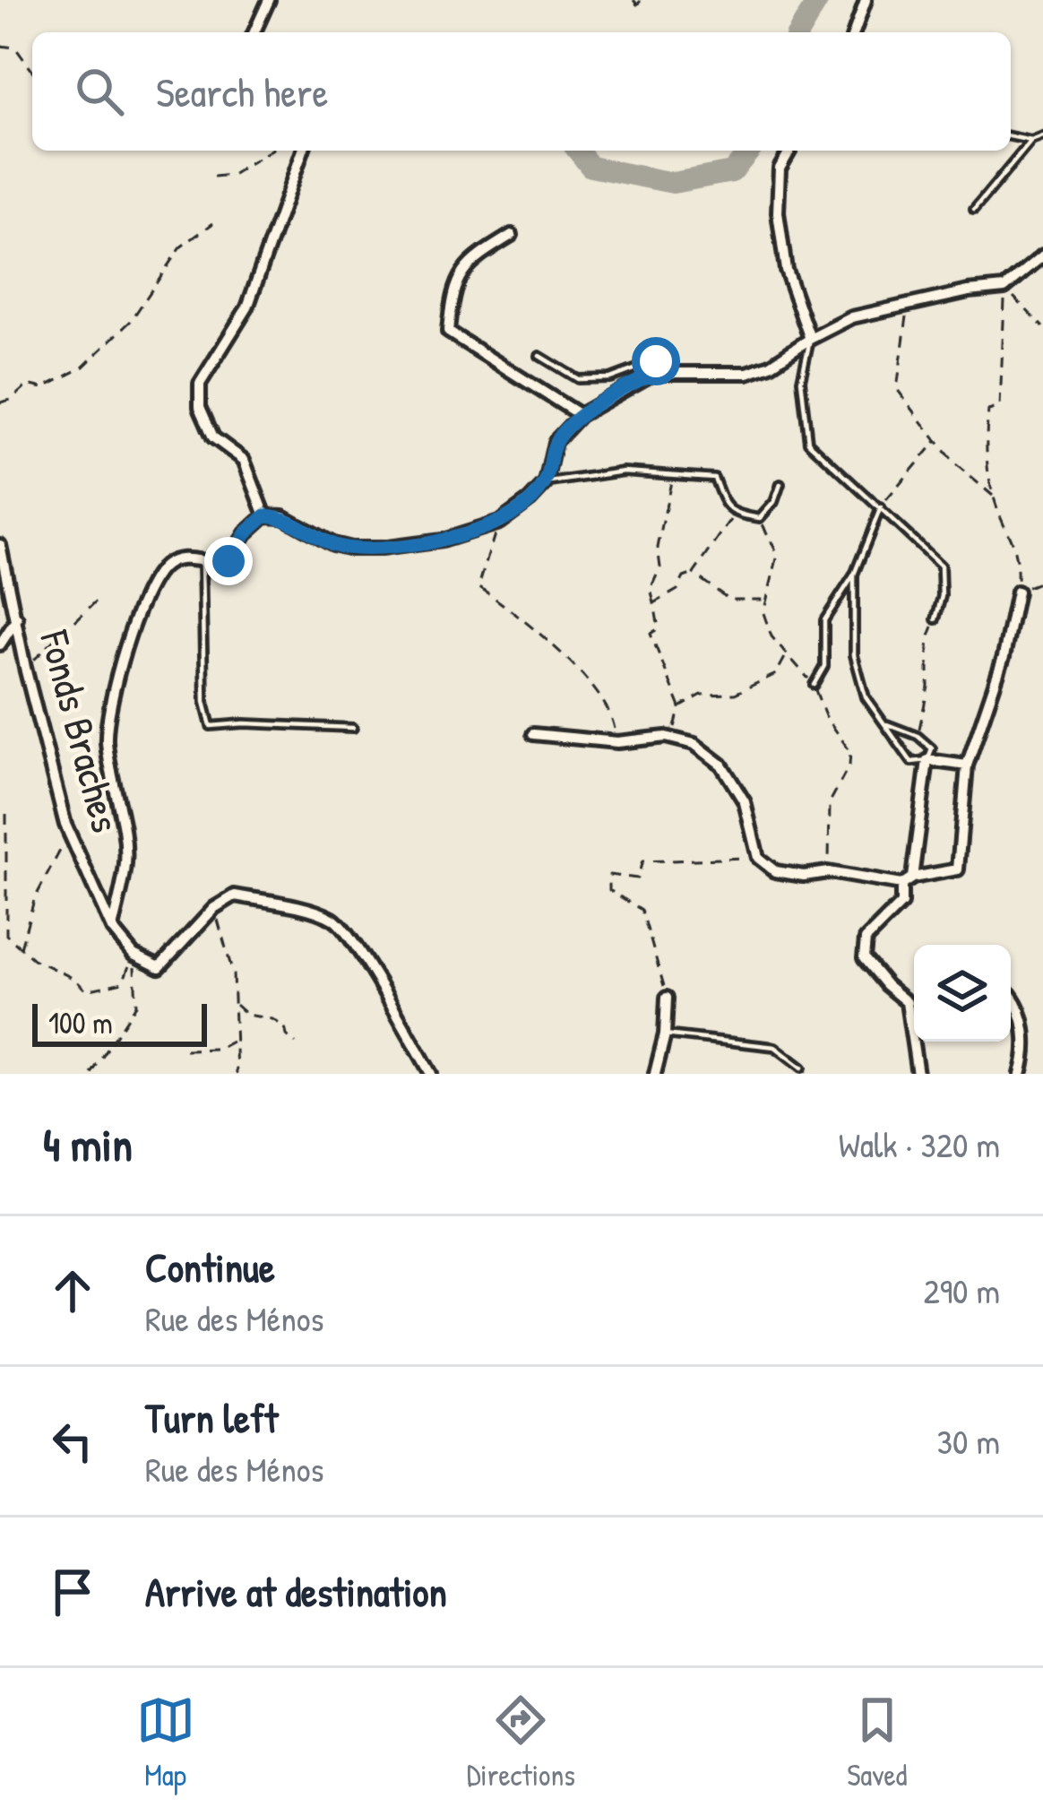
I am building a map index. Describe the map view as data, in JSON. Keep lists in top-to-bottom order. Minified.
{"streets":{"street":["Fonds Braches"]},"scale_bar":"100 m","page":{"search":"Search here","scale":"100 m","heading":["4 min","Walk · 320 m"],"list":[["Continue","Rue des Ménos","290 m"],["Turn left","Rue des Ménos","30 m"],"Arrive at destination"],"nav":["Map","Directions","Saved"]}}
